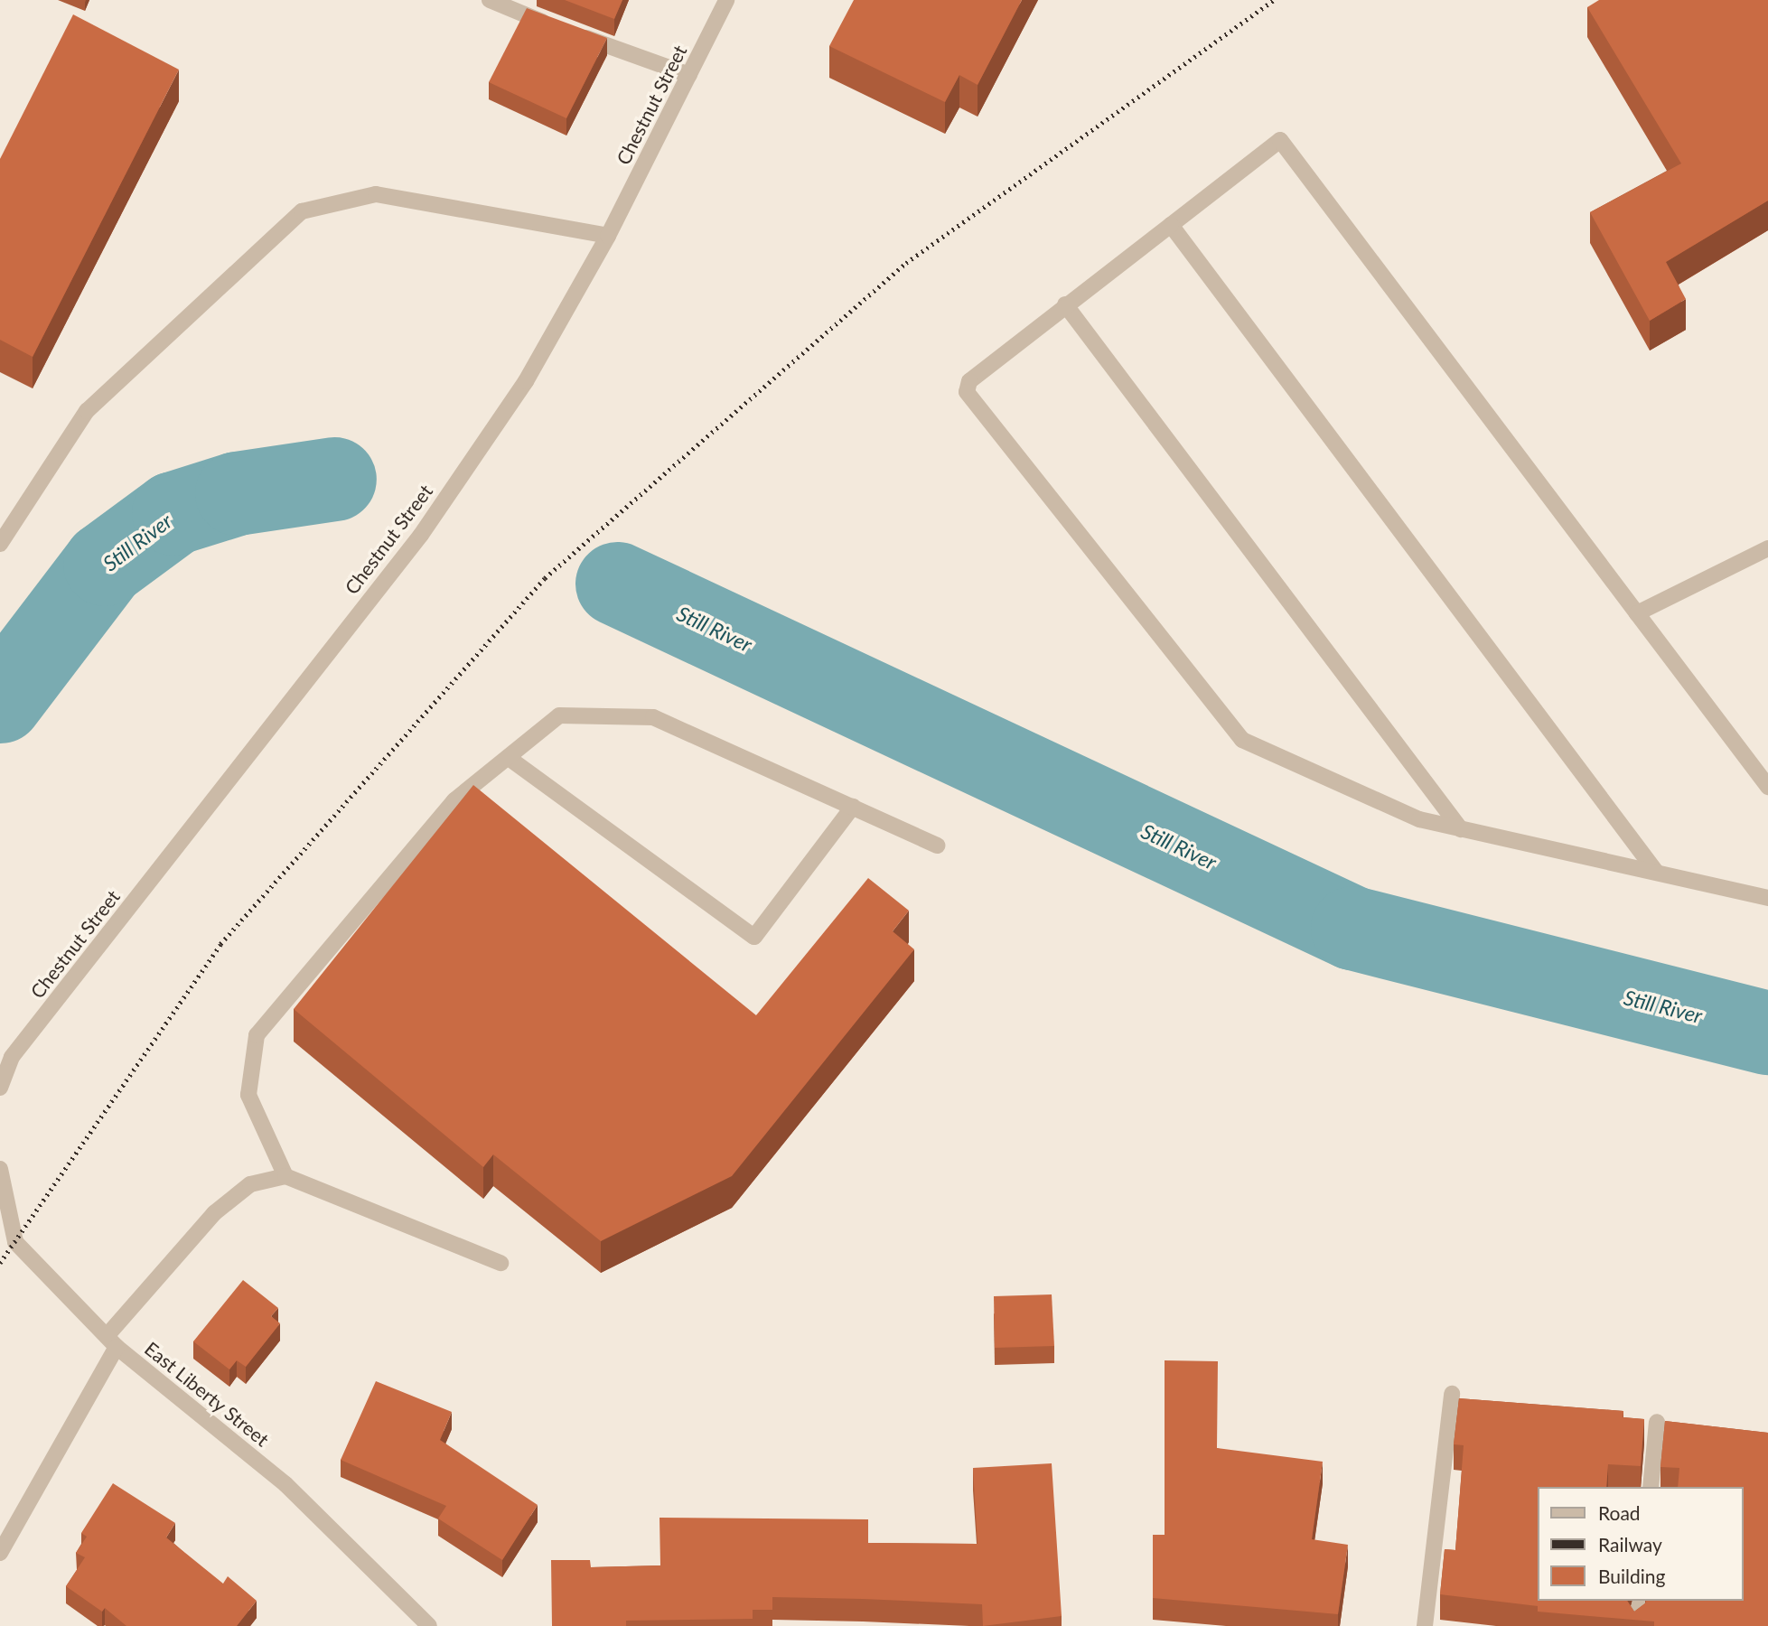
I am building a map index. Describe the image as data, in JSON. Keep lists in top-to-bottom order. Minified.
{"streets":{"street":["Chestnut Street","East Liberty Street"]},"water":["Still River"],"legend":["Road","Railway","Building"]}
